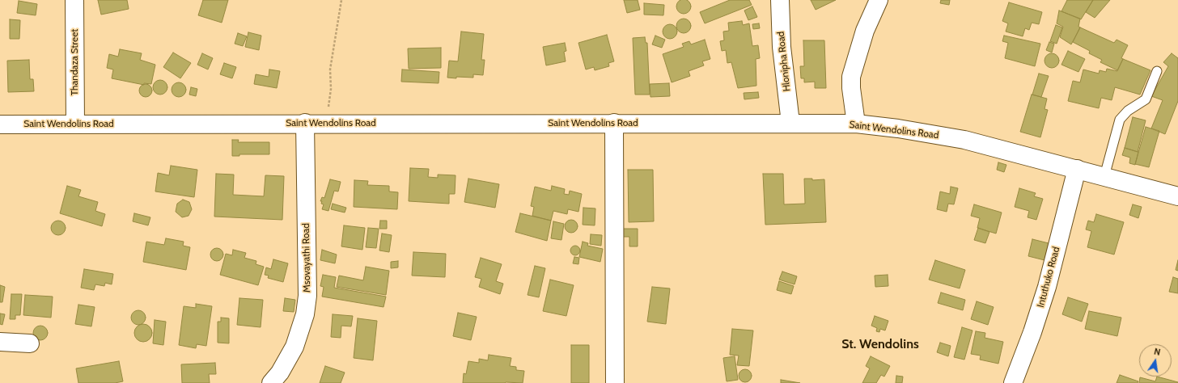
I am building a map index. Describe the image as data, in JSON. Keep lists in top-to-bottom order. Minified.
{"streets":{"street":["Hlonipha Road","Thandaza Street","Saint Wendolins Road","Msovayathi Road","Intuthuko Road"]},"crossings":[["Hlonipha Road","Saint Wendolins Road"],["Thandaza Street","Saint Wendolins Road"],["Saint Wendolins Road","Msovayathi Road"],["Saint Wendolins Road","Intuthuko Road"]],"districts":["St. Wendolins"],"north":"top"}
